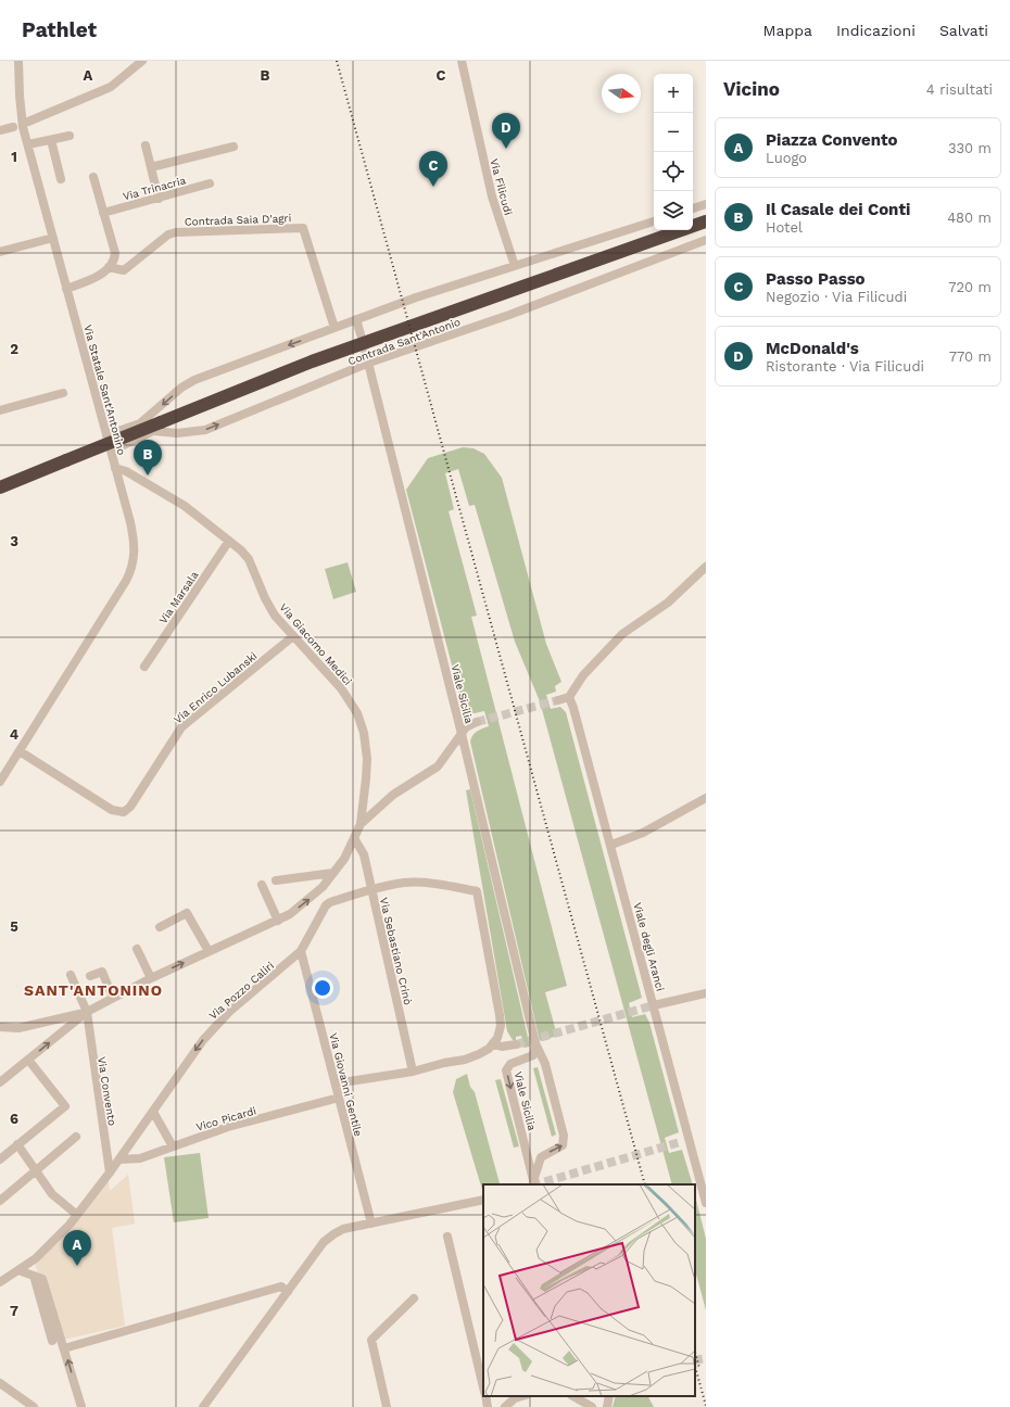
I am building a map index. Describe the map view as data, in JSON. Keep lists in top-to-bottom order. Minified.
{"streets":{"street":["Via Filicudi","Via Trinacria","Contrada Saia D'agri","Contrada Sant'Antonio","Via Statale Sant'Antonino","Via Marsala","Via Giacomo Medici","Via Enrico Lubanski","Viale Sicilia","Viale degli Aranci","Via Sebastiano Crinò","Via Pozzo Caliri","Via Giovanni Gentile","Via Convento","Vico Picardi"]},"crossings":[["Via Filicudi","Contrada Sant'Antonio"],["Contrada Saia D'agri","Contrada Sant'Antonio"],["Contrada Sant'Antonio","Via Statale Sant'Antonino"],["Contrada Sant'Antonio","Viale Sicilia"],["Via Statale Sant'Antonino","Via Giacomo Medici"],["Via Statale Sant'Antonino","Via Enrico Lubanski"],["Via Marsala","Via Giacomo Medici"],["Via Giacomo Medici","Via Enrico Lubanski"],["Via Giacomo Medici","Via Sebastiano Crinò"],["Via Giacomo Medici","Via Convento"],["Via Pozzo Caliri","Via Giovanni Gentile"],["Via Pozzo Caliri","Via Convento"],["Via Pozzo Caliri","Vico Picardi"],["Via Giovanni Gentile","Vico Picardi"]],"one_way":["Via Pozzo Caliri"],"districts":["SANT'ANTONINO"],"north":"right","page":{"header":"Pathlet","nav":["Mappa","Indicazioni","Salvati"],"heading":["Vicino","4 risultati"],"map_buttons":["+","−"],"pins":["D","C","B","A"],"list":[{"mark":"A","name":"Piazza Convento","note":"Luogo","value":"330 m"},{"mark":"B","name":"Il Casale dei Conti","note":"Hotel","value":"480 m"},{"mark":"C","name":"Passo Passo","note":"Negozio · Via Filicudi","value":"720 m"},{"mark":"D","name":"McDonald's","note":"Ristorante · Via Filicudi","value":"770 m"}]},"grid":{"columns":["A","B","C"],"rows":["1","2","3","4","5","6","7"]}}
